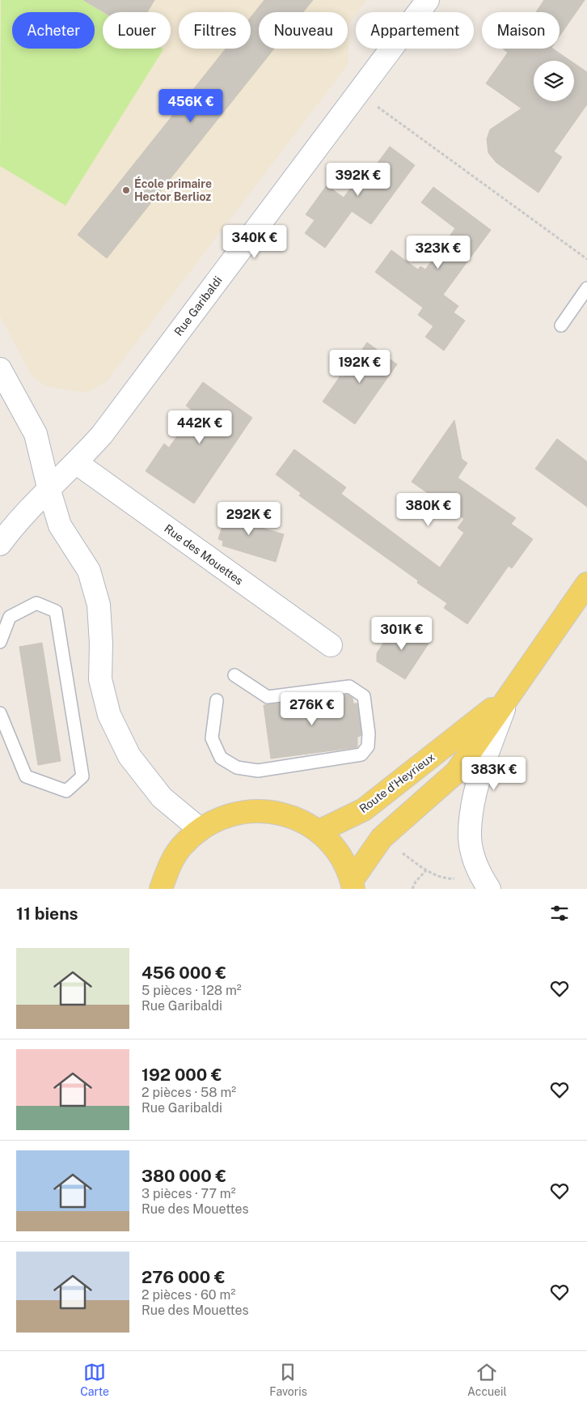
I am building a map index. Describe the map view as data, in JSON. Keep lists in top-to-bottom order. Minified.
{"streets":{"main road":["Route d'Heyrieux"],"street":["Rue Garibaldi","Rue des Mouettes"]},"crossings":[["Rue Garibaldi","Rue des Mouettes"]],"places":["École primaire Hector Berlioz"],"page":{"chip":["Acheter","Louer","Filtres","Nouveau","Appartement","Maison"],"price":["456K €","392K €","340K €","323K €","192K €","442K €","380K €","292K €","301K €","276K €","383K €"],"heading":"11 biens","list":[{"name":"456 000 €","note":"5 pièces · 128 m² · Rue Garibaldi"},{"name":"192 000 €","note":"2 pièces · 58 m² · Rue Garibaldi"},{"name":"380 000 €","note":"3 pièces · 77 m² · Rue des Mouettes"},{"name":"276 000 €","note":"2 pièces · 60 m² · Rue des Mouettes"}],"tabs":["Carte","Favoris","Accueil"]}}
